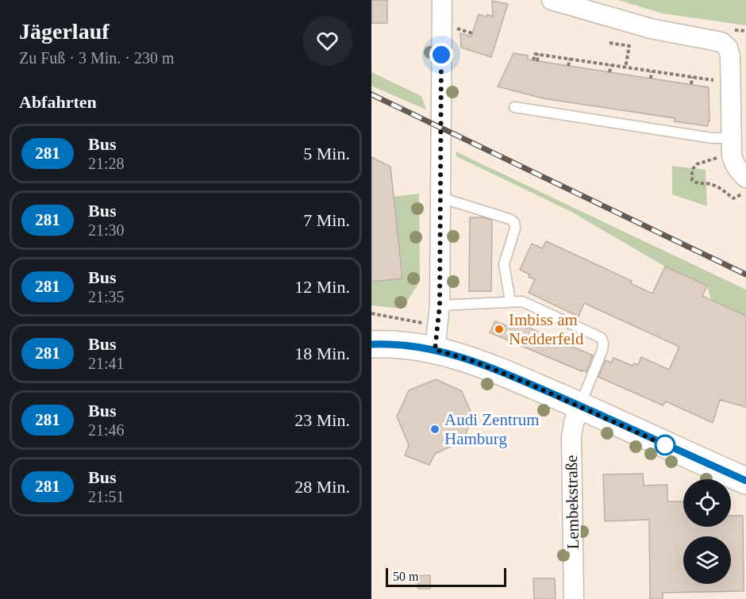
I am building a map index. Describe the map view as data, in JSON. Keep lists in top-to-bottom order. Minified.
{"streets":{"street":["Lembekstraße"]},"places":["Imbiss am Nedderfeld","Audi Zentrum Hamburg"],"lines":["bus line 281"],"scale_bar":"50 m","page":{"heading":[["Jägerlauf","Zu Fuß · 3 Min. · 230 m"],"Abfahrten"],"list":[{"mark":"281","name":"Bus","note":"21:28","value":"5 Min."},{"mark":"281","name":"Bus","note":"21:30","value":"7 Min."},{"mark":"281","name":"Bus","note":"21:35","value":"12 Min."},{"mark":"281","name":"Bus","note":"21:41","value":"18 Min."},{"mark":"281","name":"Bus","note":"21:46","value":"23 Min."},{"mark":"281","name":"Bus","note":"21:51","value":"28 Min."}],"scale":"50 m"}}
